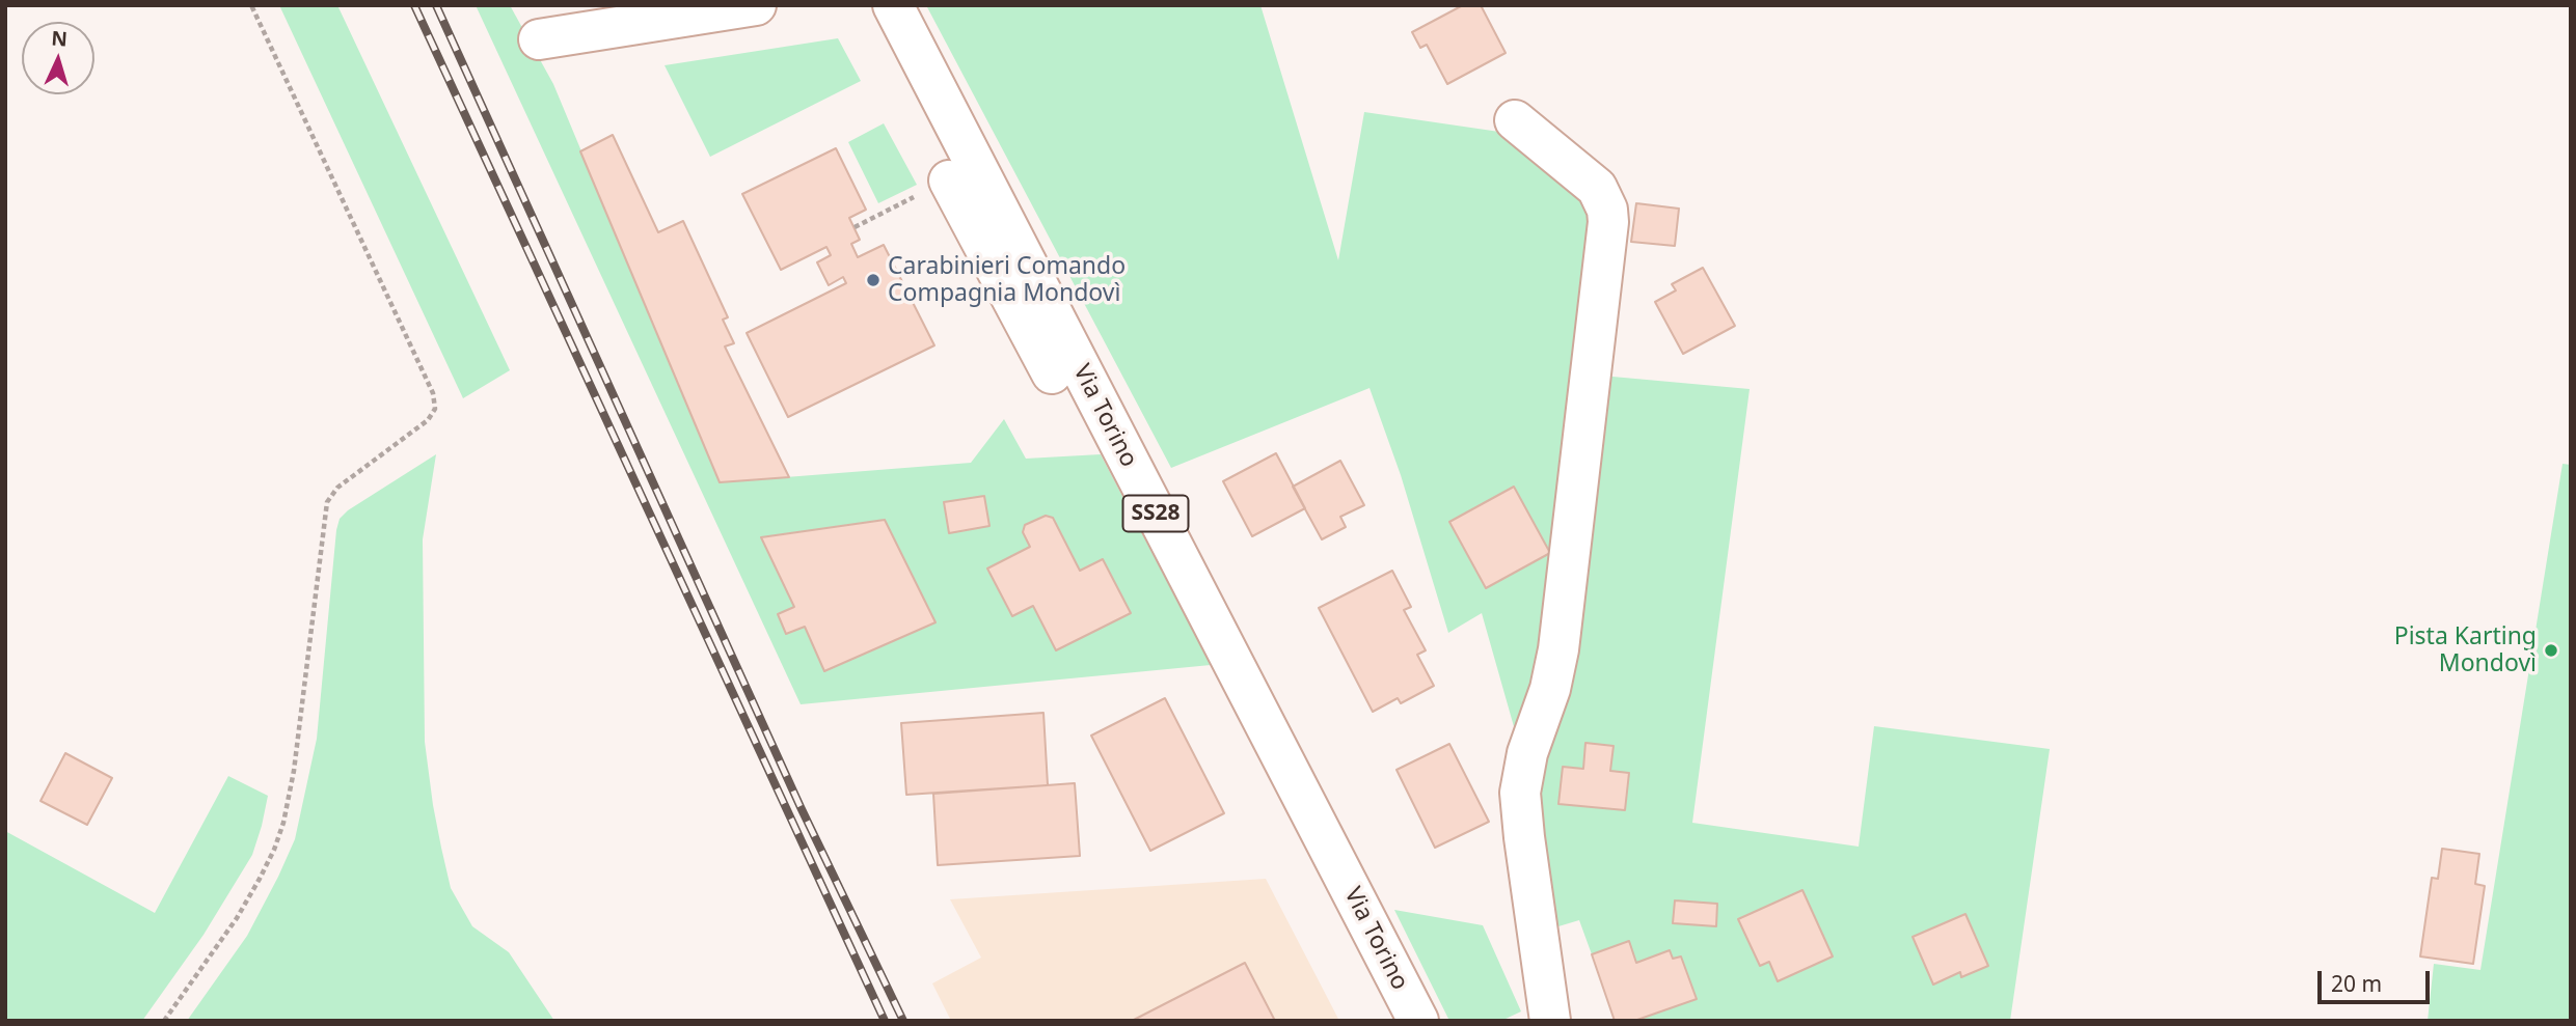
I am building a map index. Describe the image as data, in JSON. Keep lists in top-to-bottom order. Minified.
{"streets":{"main road":["Via Torino","SS28"]},"places":["Carabinieri Comando Compagnia Mondovì","Pista Karting Mondovì"],"scale_bar":"20 m","north":"top"}
